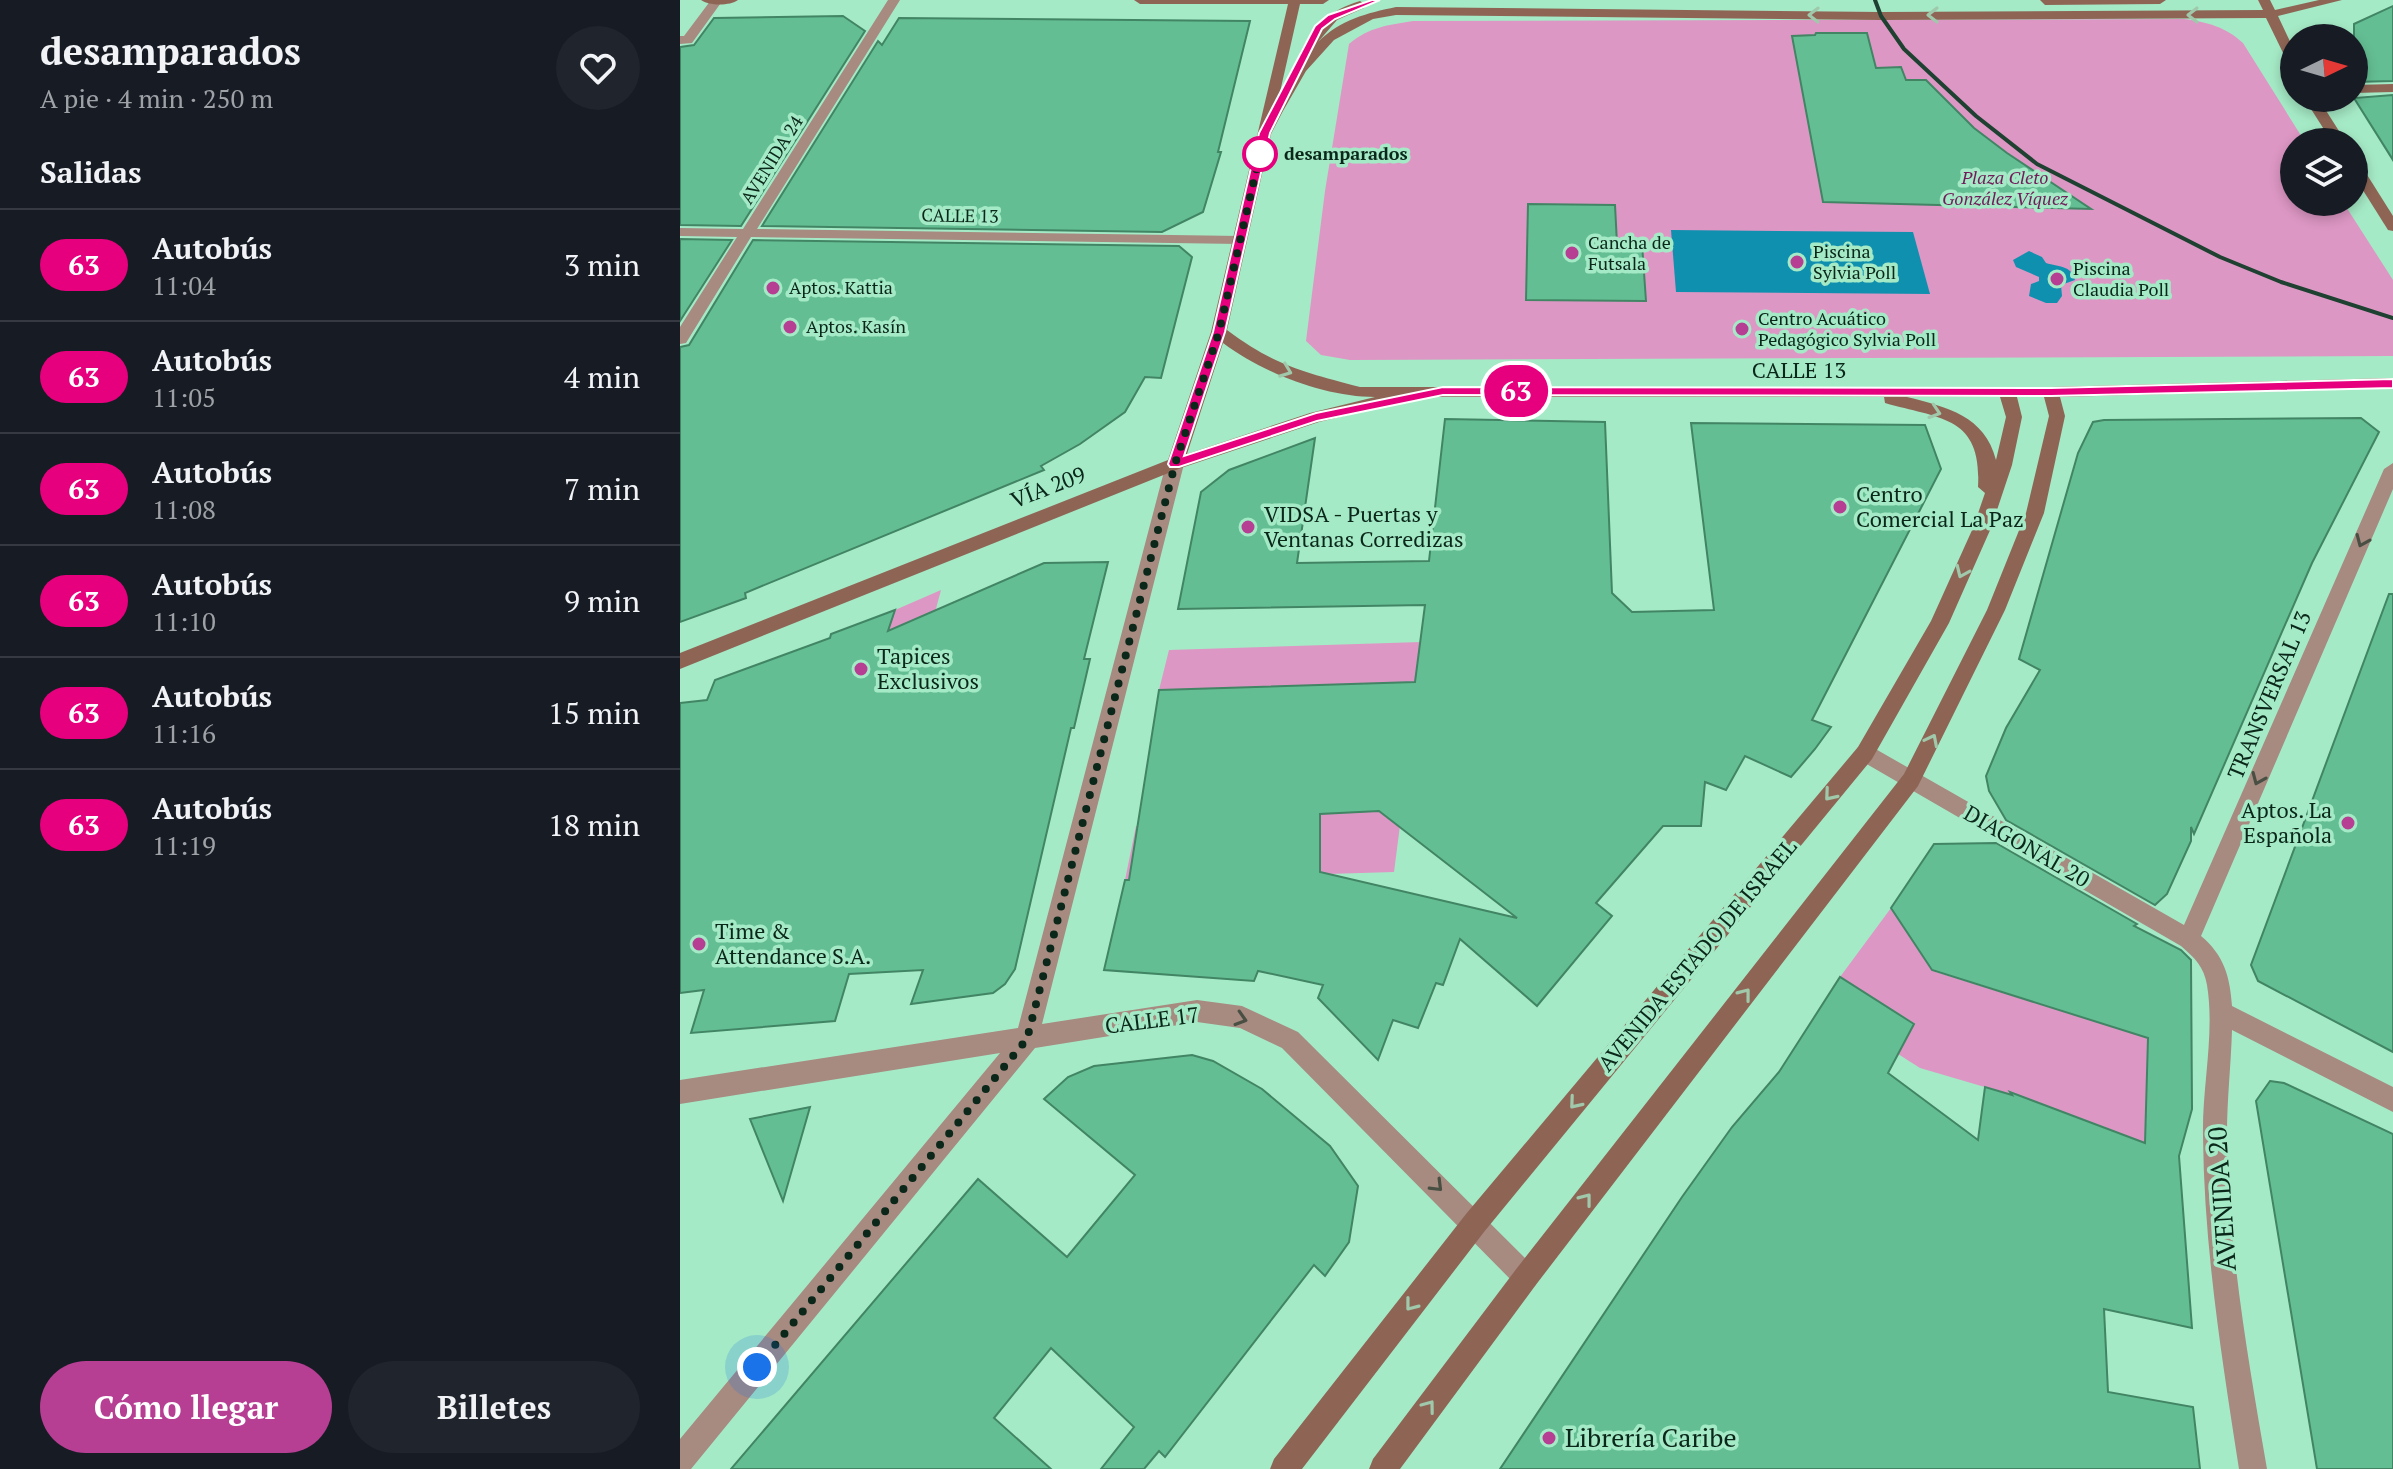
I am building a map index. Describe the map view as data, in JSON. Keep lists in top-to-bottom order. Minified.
{"streets":{"main road":["CALLE 13","VÍA 209","AVENIDA ESTADO DE ISRAEL"],"street":["AVENIDA 24","TRANSVERSAL 13","DIAGONAL 20","CALLE 17","AVENIDA 20"]},"crossings":[["AVENIDA 24","CALLE 13"],["CALLE 13","VÍA 209"],["CALLE 13","AVENIDA ESTADO DE ISRAEL"],["TRANSVERSAL 13","DIAGONAL 20"],["TRANSVERSAL 13","AVENIDA 20"],["DIAGONAL 20","AVENIDA ESTADO DE ISRAEL"],["DIAGONAL 20","AVENIDA 20"],["AVENIDA ESTADO DE ISRAEL","CALLE 17"]],"one_way":["TRANSVERSAL 13","CALLE 17"],"parks":["Plaza Cleto González Víquez"],"places":["desamparados","Cancha de Futsala","Piscina Sylvia Poll","Piscina Claudia Poll","Aptos. Kattia","Aptos. Kasín","Centro Acuático Pedagógico Sylvia Poll","Centro Comercial La Paz","VIDSA - Puertas y Ventanas Corredizas","Tapices Exclusivos","Aptos. La Española","Time & Attendance S.A.","Librería Caribe"],"lines":["bus line 63"],"north":"right","page":{"heading":[["desamparados","A pie · 4 min · 250 m"],"Salidas"],"on_map":"63","list":[{"mark":"63","name":"Autobús","note":"11:04","value":"3 min"},{"mark":"63","name":"Autobús","note":"11:05","value":"4 min"},{"mark":"63","name":"Autobús","note":"11:08","value":"7 min"},{"mark":"63","name":"Autobús","note":"11:10","value":"9 min"},{"mark":"63","name":"Autobús","note":"11:16","value":"15 min"},{"mark":"63","name":"Autobús","note":"11:19","value":"18 min"}],"buttons":["Cómo llegar","Billetes"]}}
